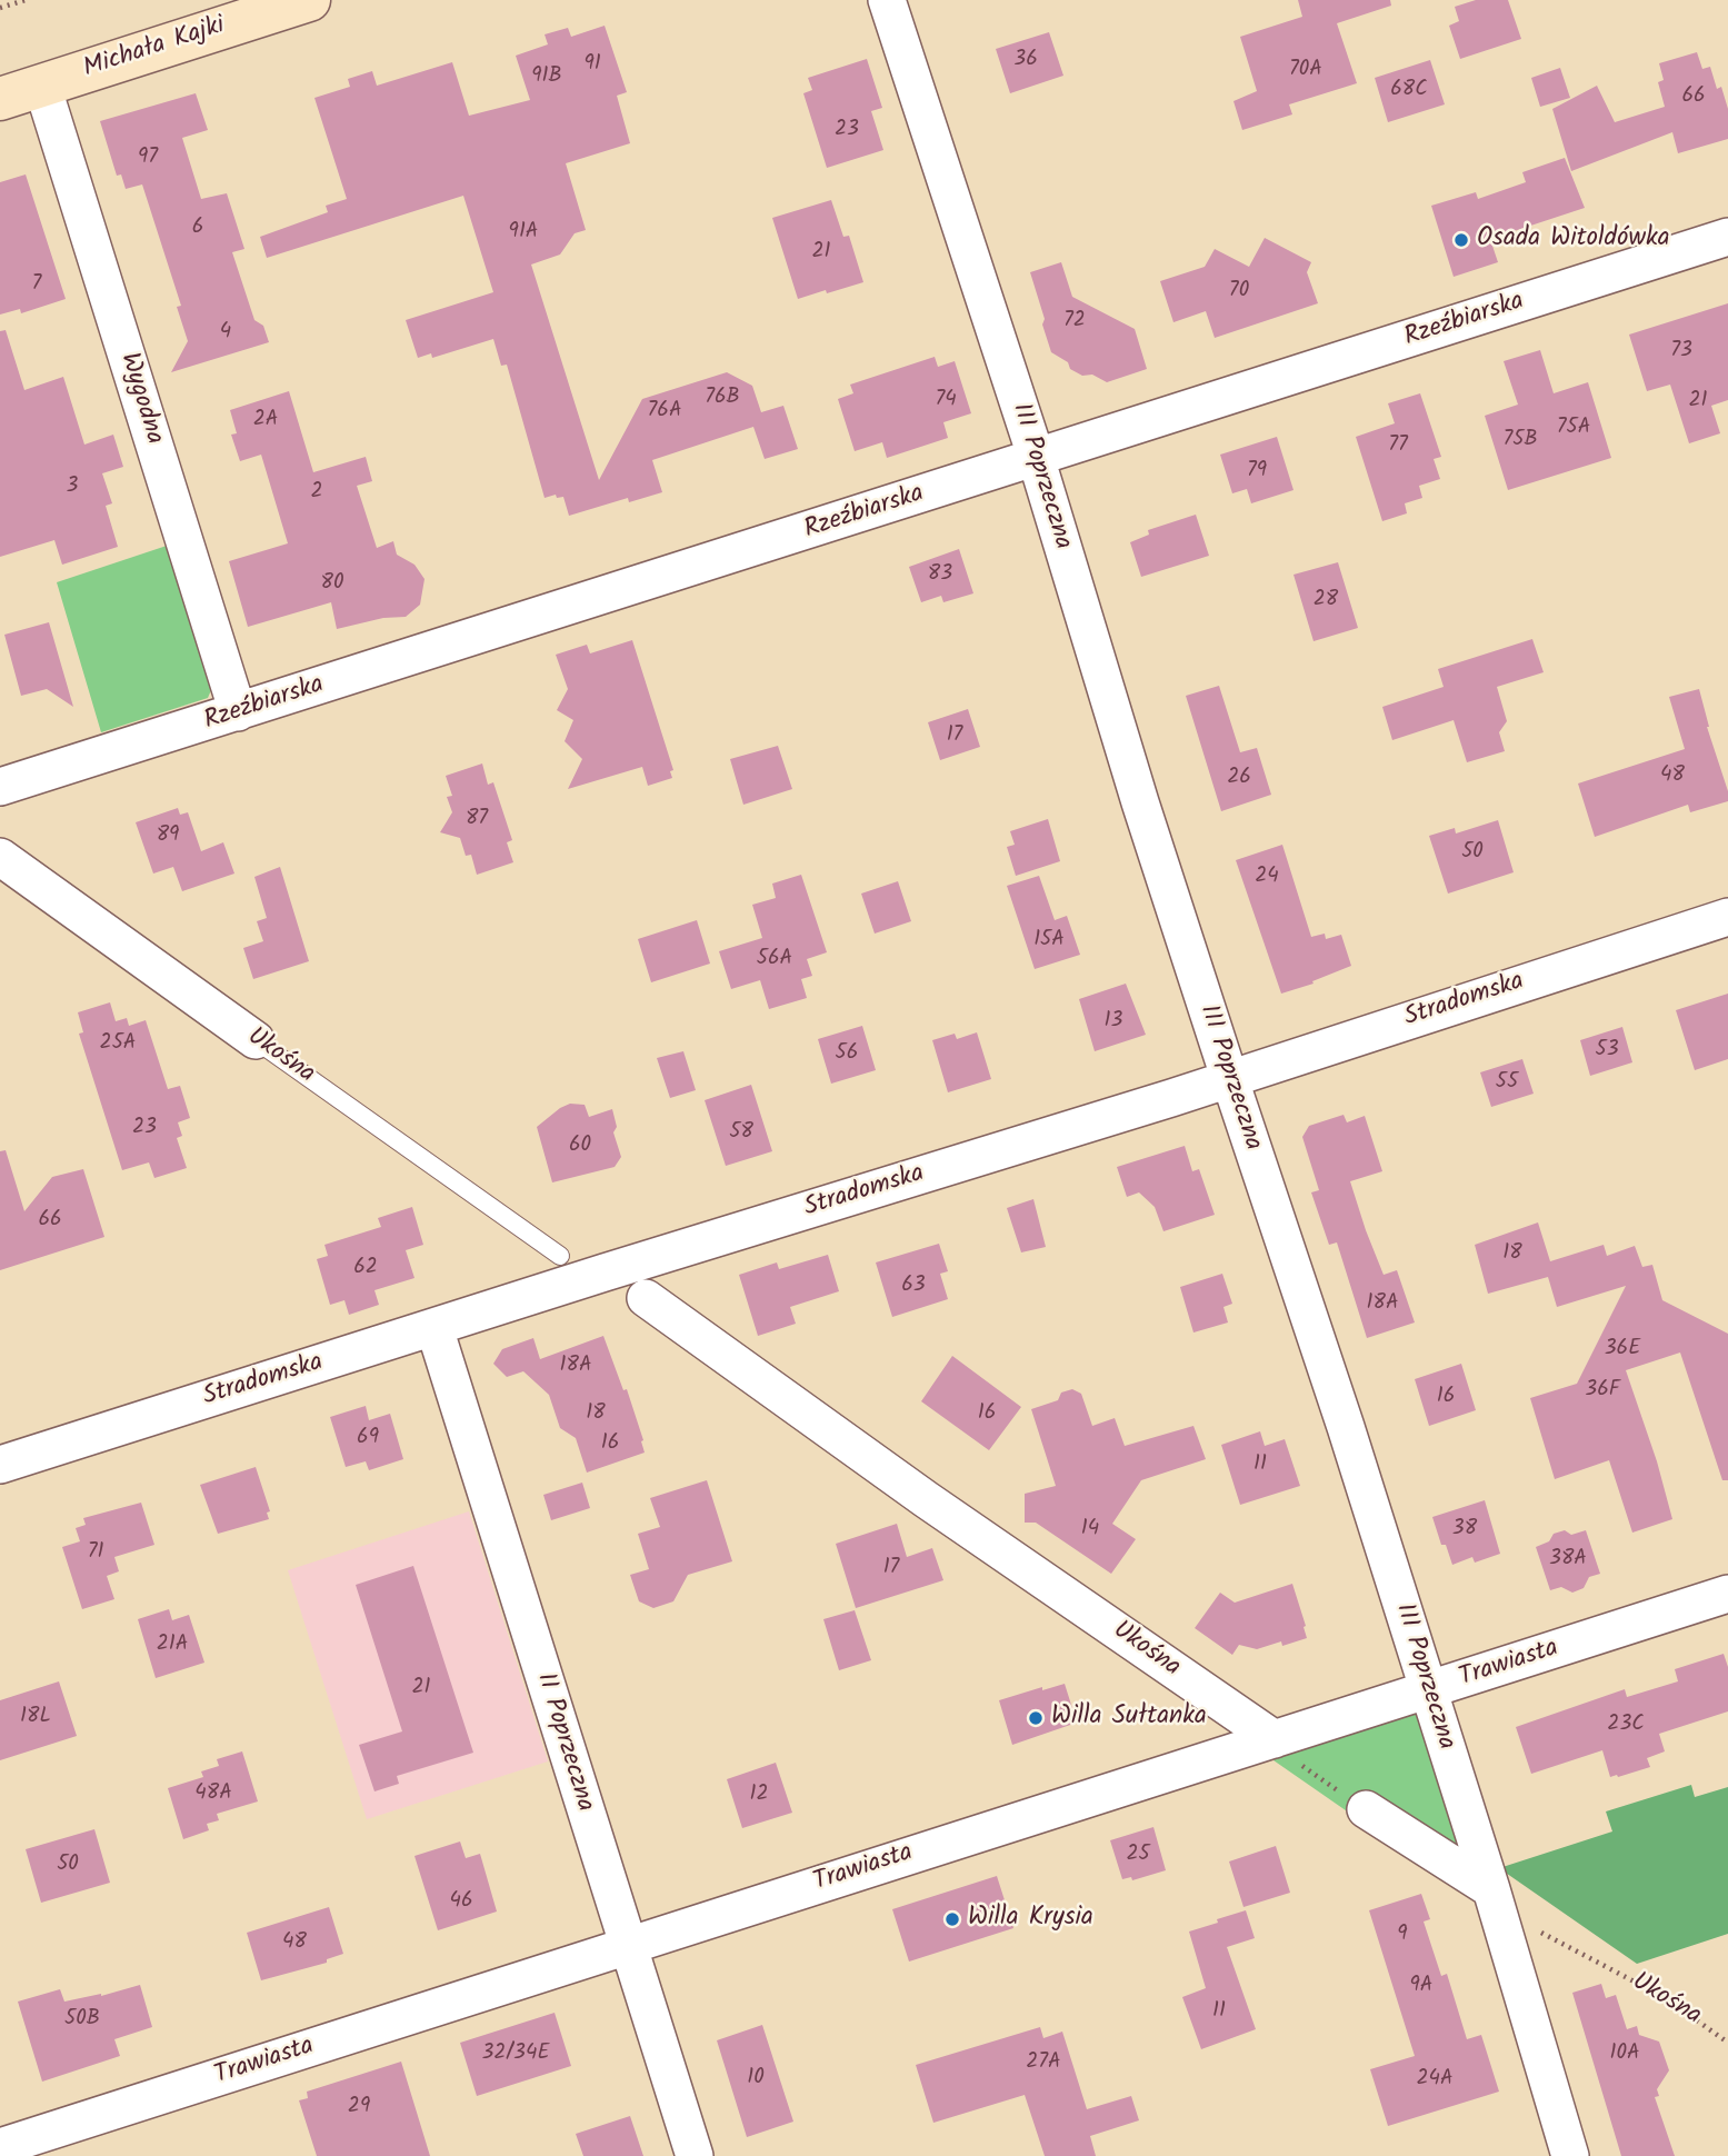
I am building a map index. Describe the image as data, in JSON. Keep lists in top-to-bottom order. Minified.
{"streets":{"street":["Michała Kajki","Rzeźbiarska","Wygodna","III Poprzeczna","Stradomska","Ukośna","Trawiasta","II Poprzeczna"]},"crossings":[["Michała Kajki","Wygodna"],["Rzeźbiarska","Wygodna"],["Rzeźbiarska","III Poprzeczna"],["III Poprzeczna","Stradomska"],["III Poprzeczna","Trawiasta"],["Stradomska","II Poprzeczna"],["Ukośna","Trawiasta"],["Trawiasta","II Poprzeczna"]],"places":["Osada Witoldówka","Willa Sułtanka","Willa Krysia"],"house_numbers":["36","91","70A","91B","68C","66","23","97","6","91A","21","7","70","72","4","73","76B","74","21","76A","2A","75A","75B","77","79","3","2","83","80","28","17","48","26","87","89","50","24","15A","56A","13","25A","53","56","55","23","58","60","66","18","62","63","18A","36E","18A","36F","16","18","16","69","16","11","14","38","71","38A","17","21A","21","18L","23C","48A","12","25","50","46","9","48","9A","11","50B","32/34E","10A","27A","10","24A","29"]}
